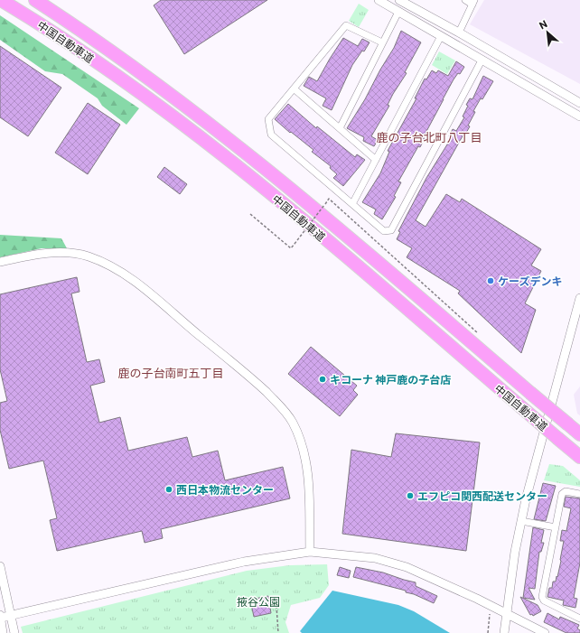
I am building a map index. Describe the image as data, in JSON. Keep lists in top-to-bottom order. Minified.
{"streets":{"highway":["中国自動車道"]},"districts":["鹿の子台北町八丁目","鹿の子台南町五丁目"],"parks":["掖谷公園"],"places":["ケーズデンキ","キコーナ 神戸鹿の子台店","西日本物流センター","エフピコ関西配送センター"],"north":"top left"}
